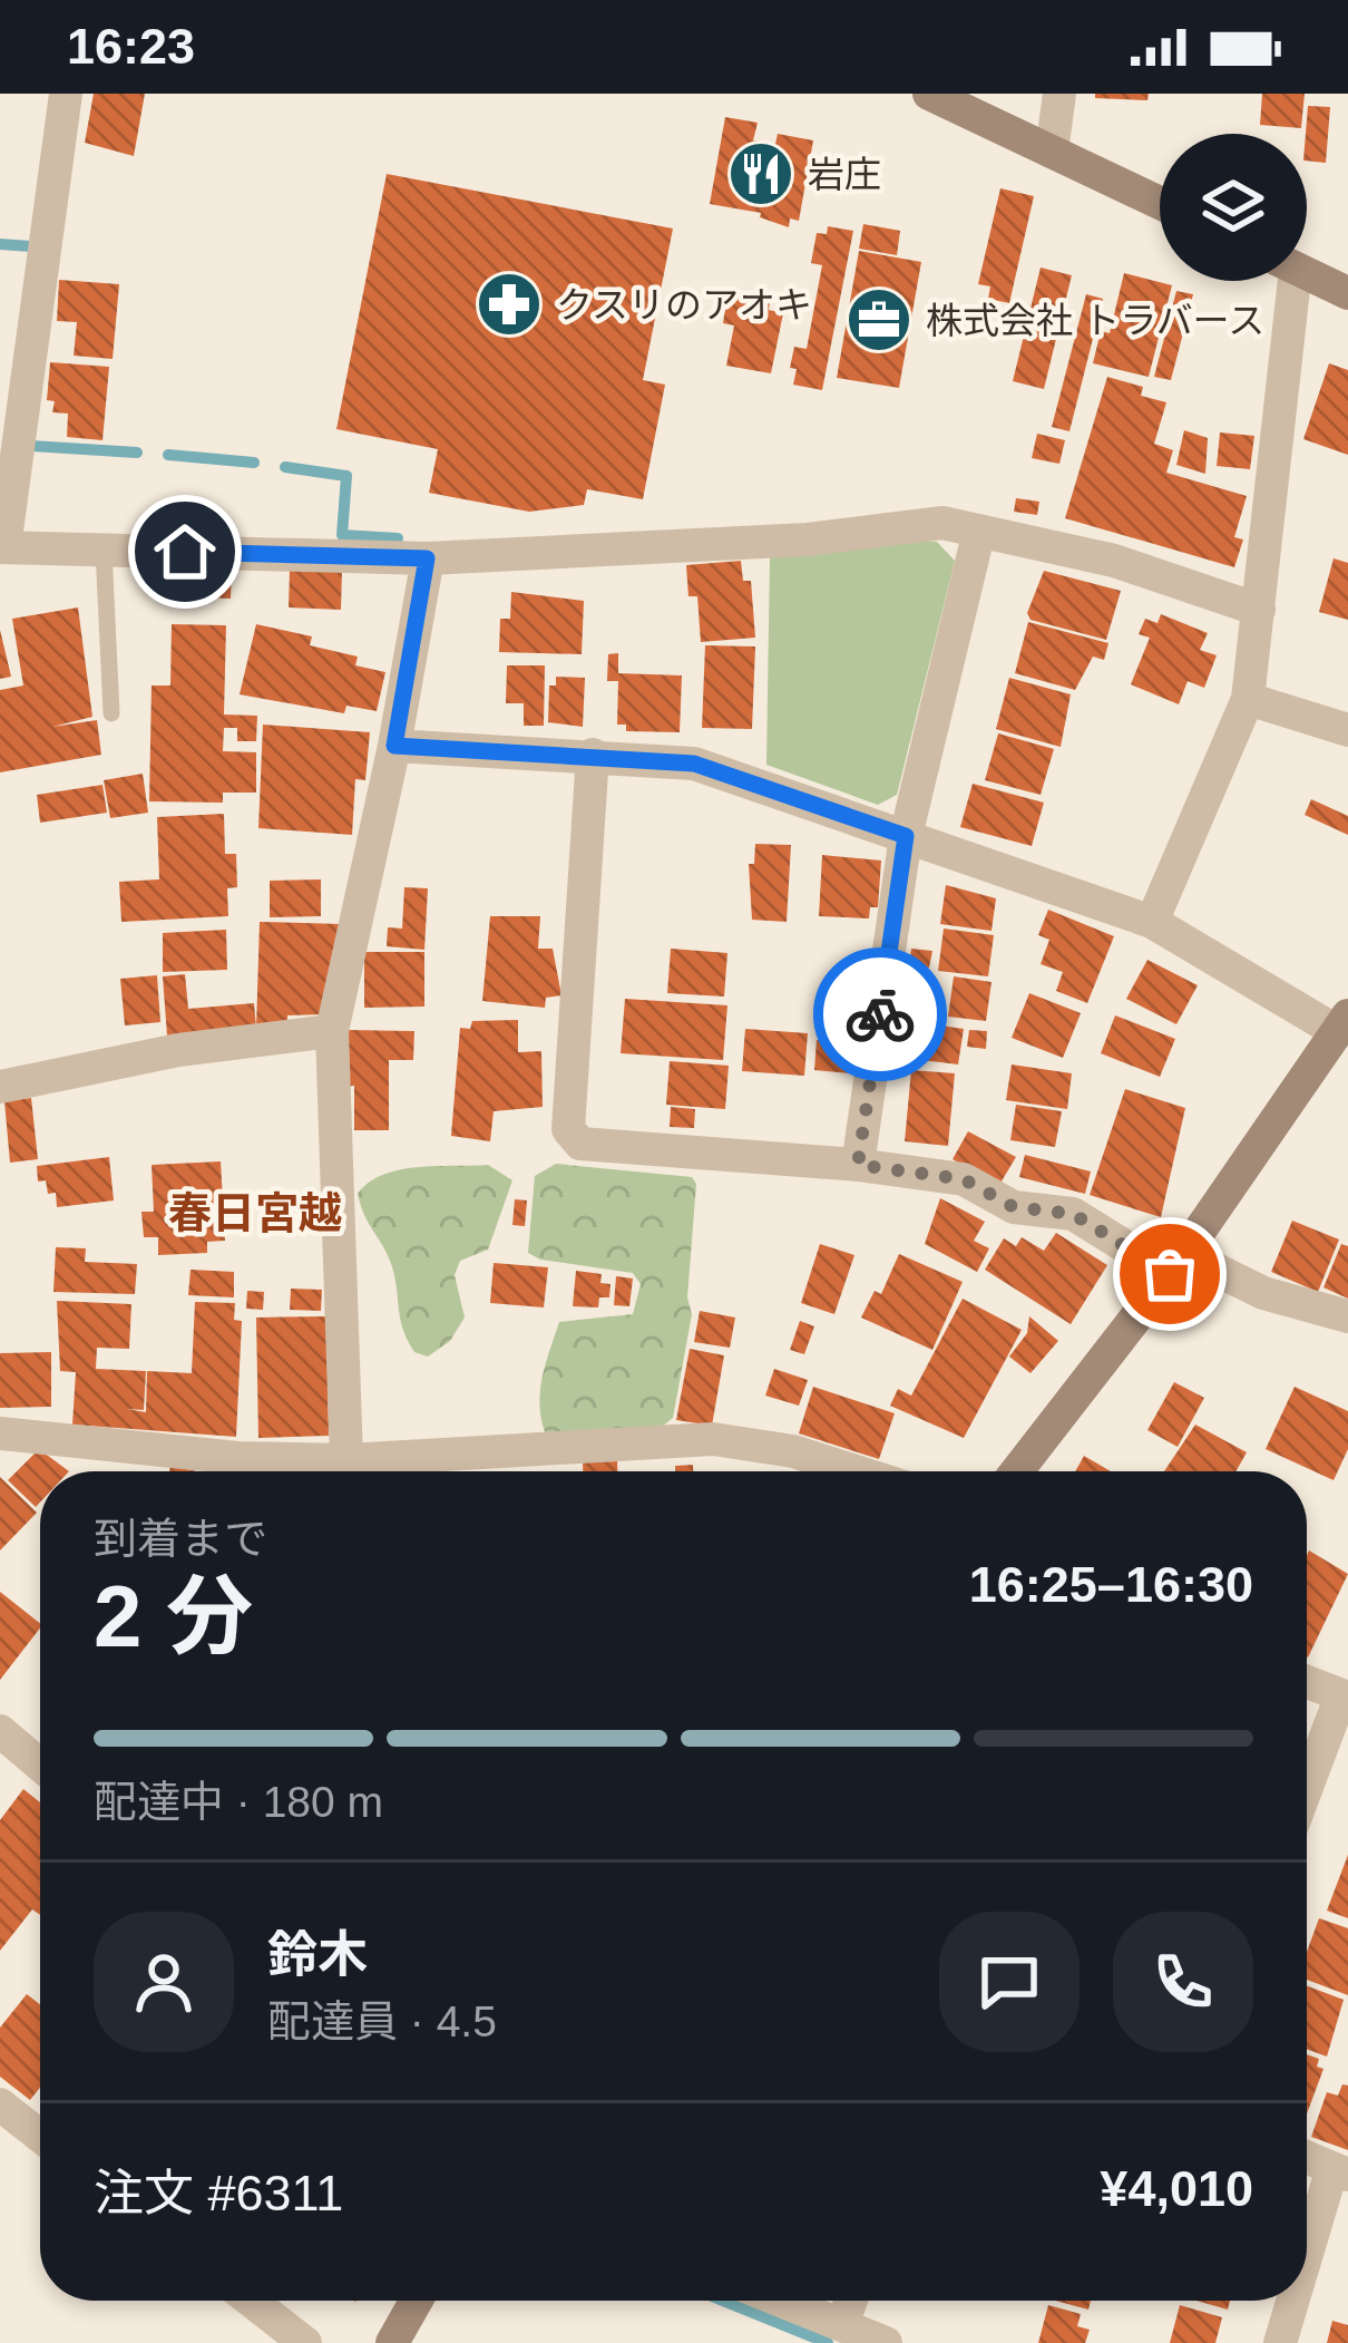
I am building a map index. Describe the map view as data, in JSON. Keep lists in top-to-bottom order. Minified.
{"districts":["春日宮越"],"places":{"restaurant":["岩庄"],"pharmacy":["クスリのアオキ"],"office":["株式会社 トラバース"]},"page":{"status":"16:23","heading":["2 分","到着まで","16:25–16:30"],"panel":["鈴木","配達員 · 4.5","注文 #6311","¥4,010"],"bar":"配達中 · 180 m"}}
